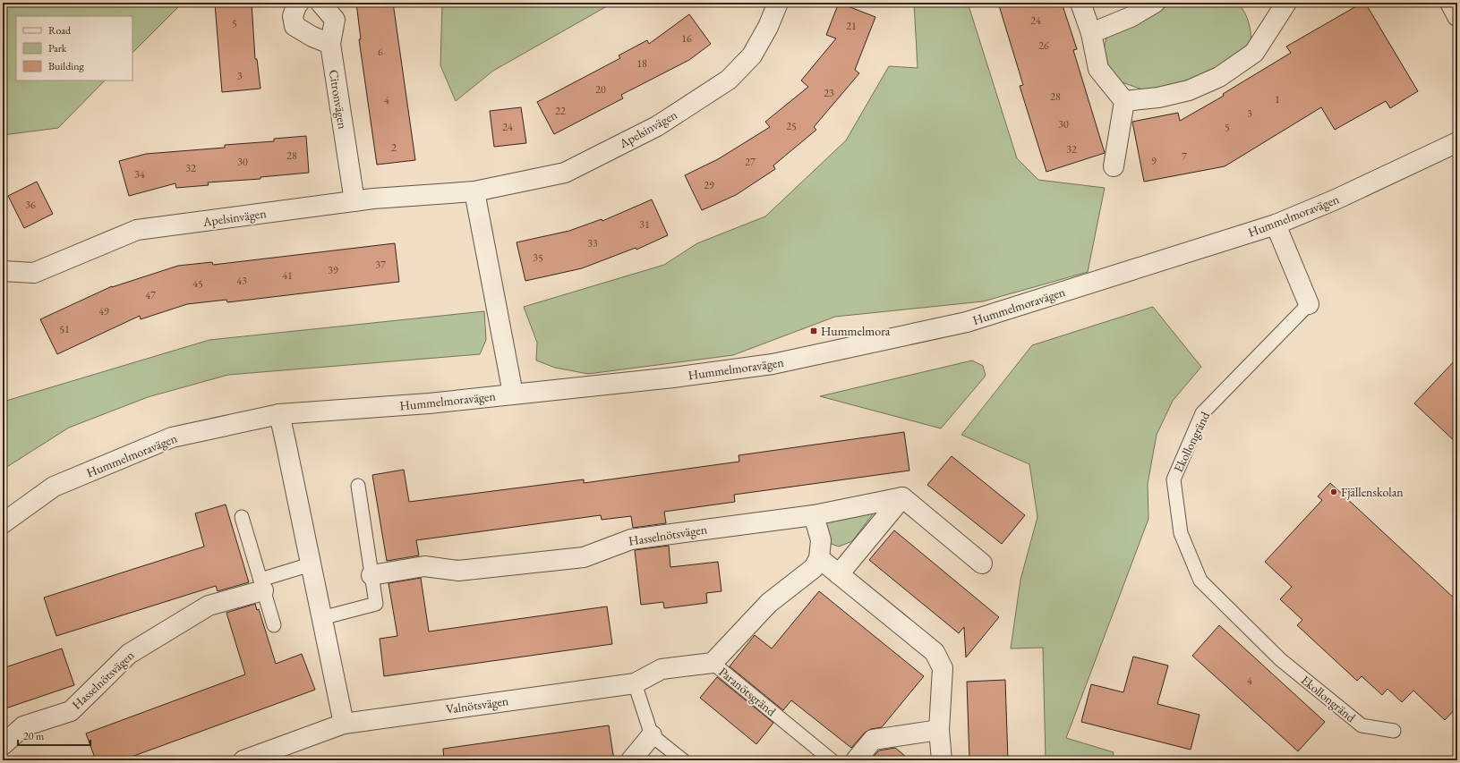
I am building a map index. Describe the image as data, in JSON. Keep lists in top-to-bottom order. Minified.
{"streets":{"street":["Citronvägen","Apelsinvägen","Hummelmoravägen","Ekollongränd","Hasselnötsvägen","Paranötsgränd","Valnötsvägen"]},"crossings":[["Citronvägen","Apelsinvägen"],["Hummelmoravägen","Ekollongränd"],["Paranötsgränd","Valnötsvägen"]],"places":{"transit":["Hummelmora"],"other":["Fjällenskolan"]},"house_numbers":["24","5","21","16","26","6","18","3","20","23","28","1","4","22","3","30","25","24","5","2","32","28","7","9","30","27","32","34","29","36","31","33","35","37","39","41","43","45","47","49","51","4"],"legend":["Road","Park","Building"],"scale_bar":"20 m"}
